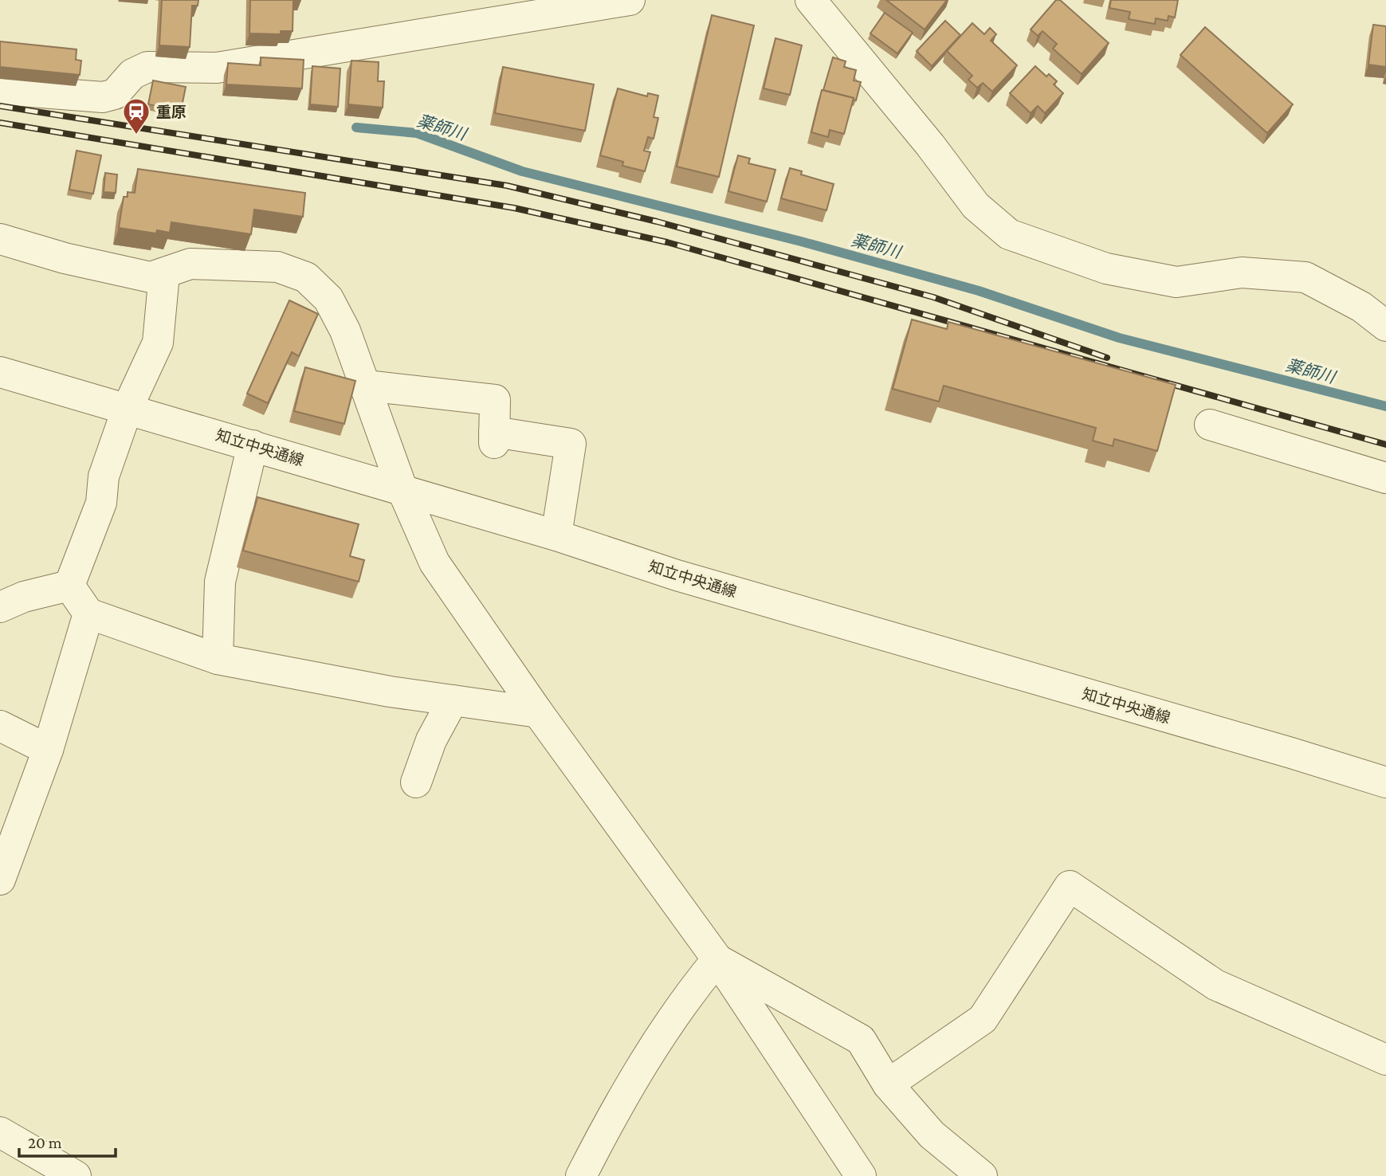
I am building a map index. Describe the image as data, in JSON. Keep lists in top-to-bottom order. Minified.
{"streets":{"street":["知立中央通線"]},"water":["薬師川"],"places":{"station":["重原"]},"scale_bar":"20 m"}
